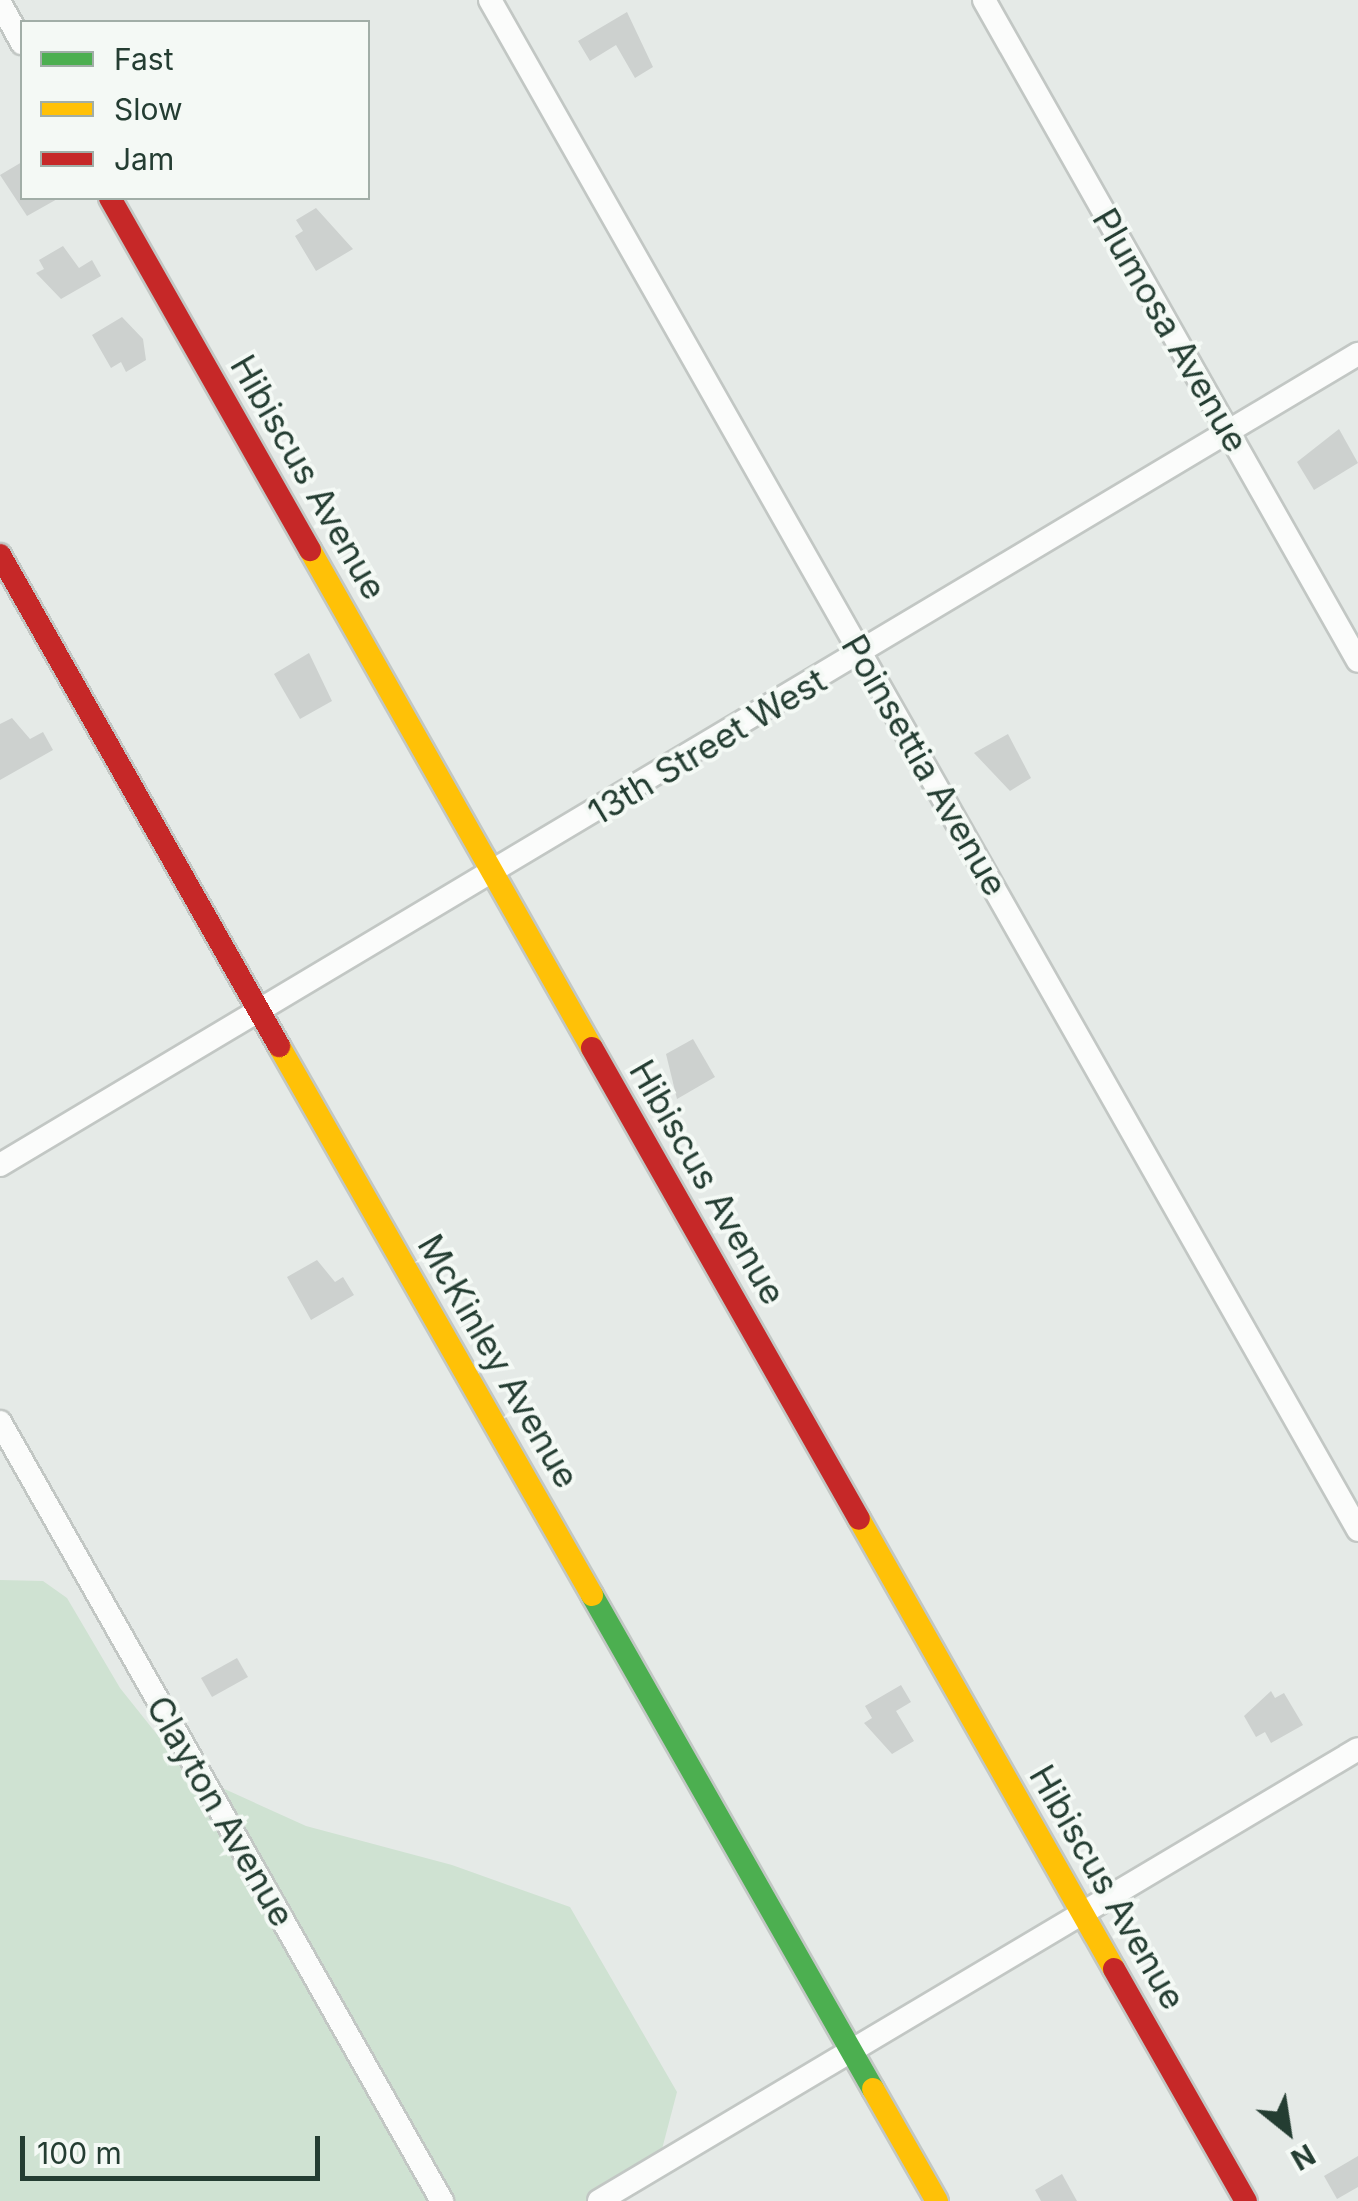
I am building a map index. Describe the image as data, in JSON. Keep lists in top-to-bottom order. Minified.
{"streets":{"street":["Plumosa Avenue","Hibiscus Avenue","13th Street West","Poinsettia Avenue","McKinley Avenue","Clayton Avenue"]},"crossings":[["Plumosa Avenue","13th Street West"],["Hibiscus Avenue","13th Street West"],["13th Street West","Poinsettia Avenue"],["13th Street West","McKinley Avenue"]],"legend":["Fast","Slow","Jam"],"scale_bar":"100 m","north":"bottom right"}
